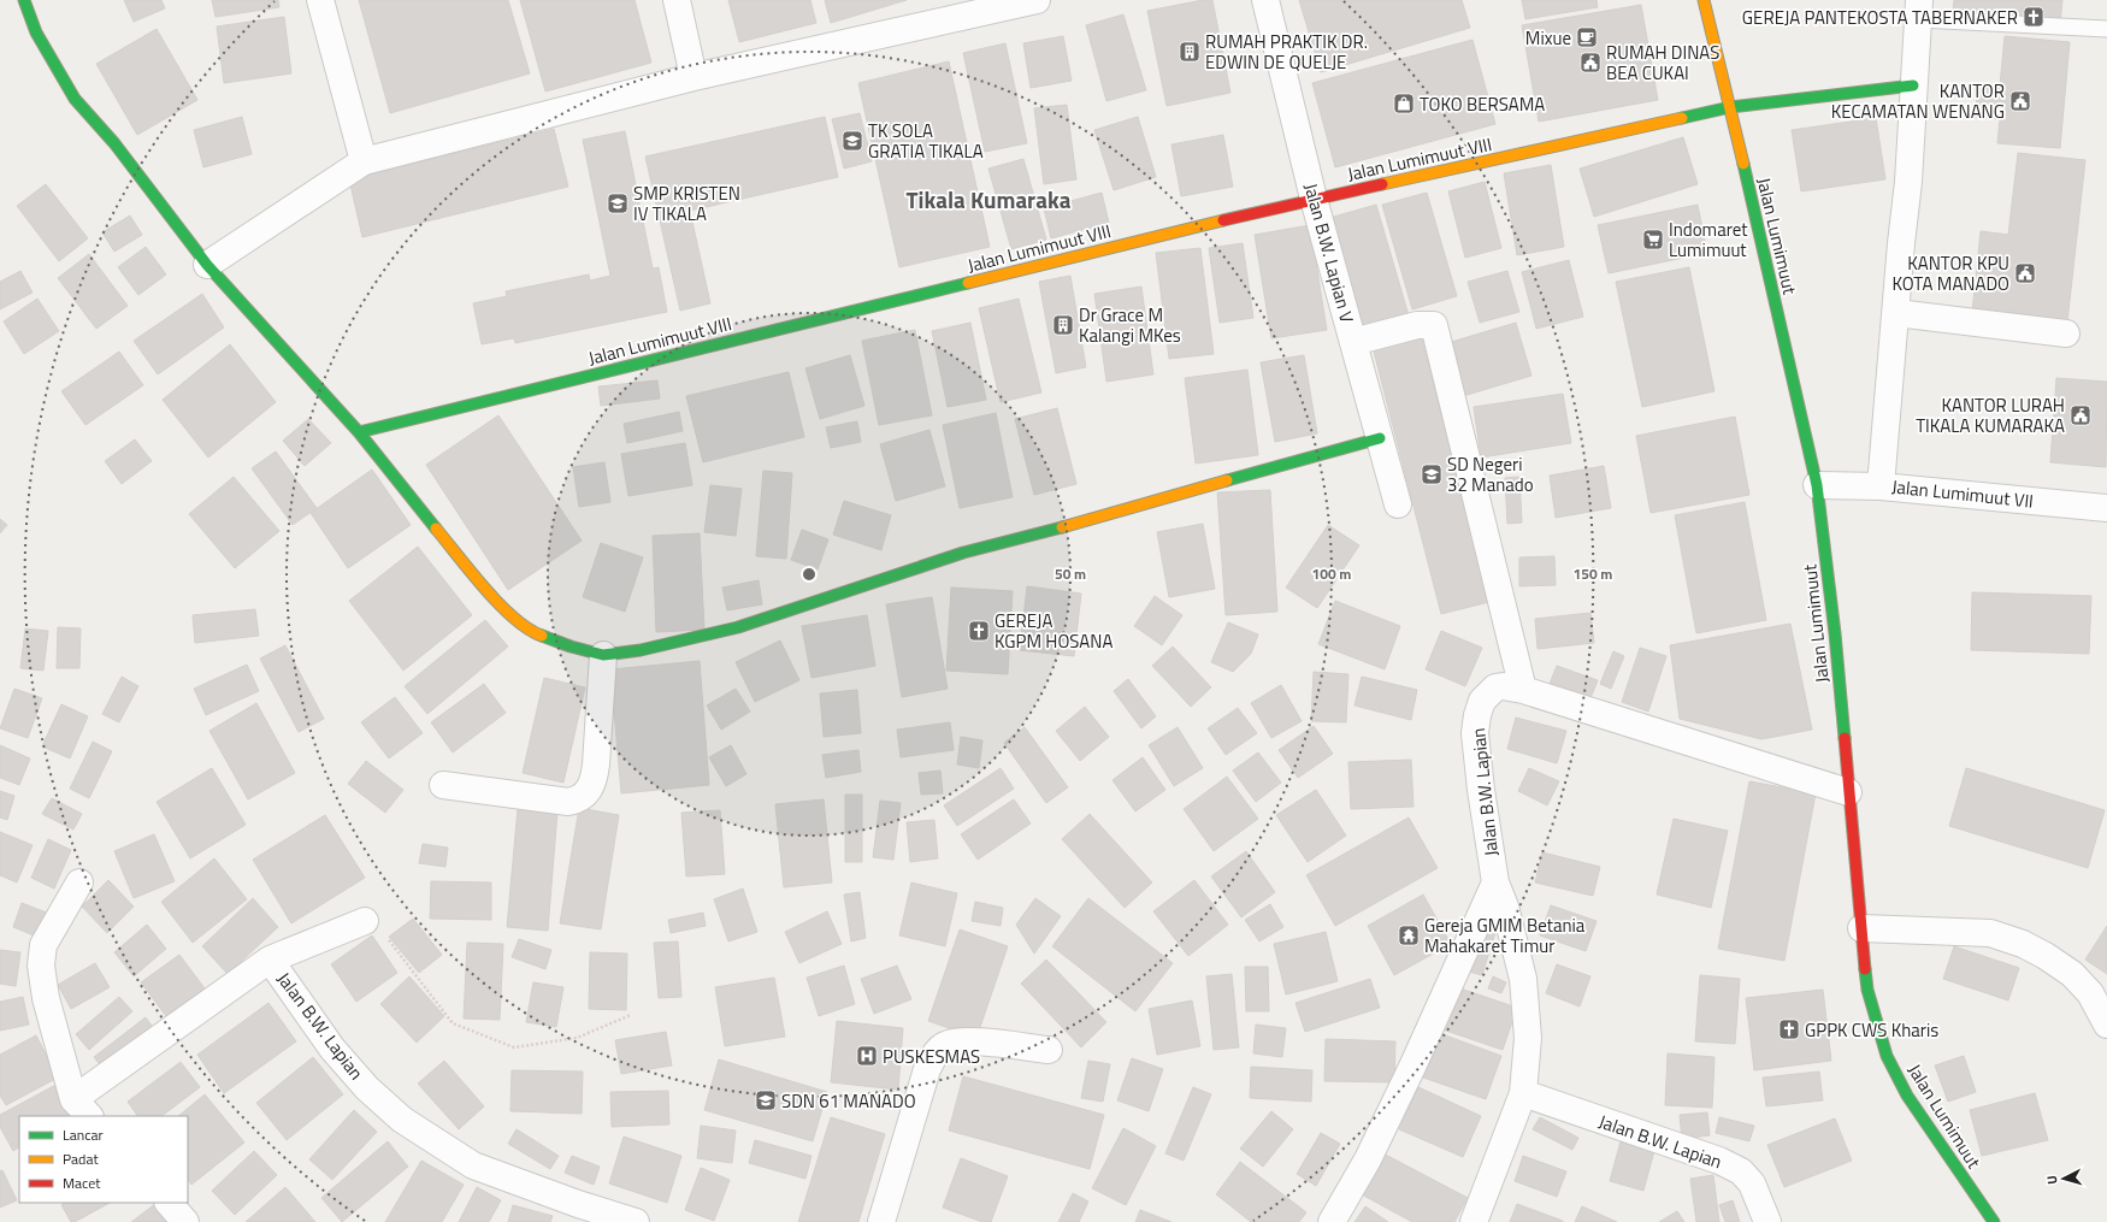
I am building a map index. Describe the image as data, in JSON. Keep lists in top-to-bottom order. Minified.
{"streets":{"street":["Jalan Lumimuut VIII","Jalan Lumimuut","Jalan B.W. Lapian V","Jalan Lumimuut VII","Jalan B.W. Lapian"]},"crossings":[["Jalan Lumimuut VIII","Jalan Lumimuut"],["Jalan Lumimuut VIII","Jalan B.W. Lapian V"],["Jalan Lumimuut","Jalan Lumimuut VII"],["Jalan Lumimuut","Jalan B.W. Lapian"]],"districts":["Tikala Kumaraka"],"places":{"church":["GEREJA PANTEKOSTA TABERNAKER","GEREJA KGPM HOSANA","GPPK CWS Kharis"],"cafe":["Mixue"],"building":["RUMAH PRAKTIK DR. EDWIN DE QUELJE","Dr Grace M Kalangi MKes"],"public building":["RUMAH DINAS BEA CUKAI","KANTOR KECAMATAN WENANG","KANTOR KPU KOTA MANADO","KANTOR LURAH TIKALA KUMARAKA"],"shop":["TOKO BERSAMA"],"school or university":["TK SOLA GRATIA TIKALA","SMP KRISTEN IV TIKALA","SD Negeri 32 Manado","SDN 61 MANADO"],"supermarket":["Indomaret Lumimuut"],"temple":["Gereja GMIM Betania Mahakaret Timur"],"hospital":["PUSKESMAS"]},"legend":["Lancar","Padat","Macet"],"north":"left","rings":["50 m","100 m","150 m"]}
